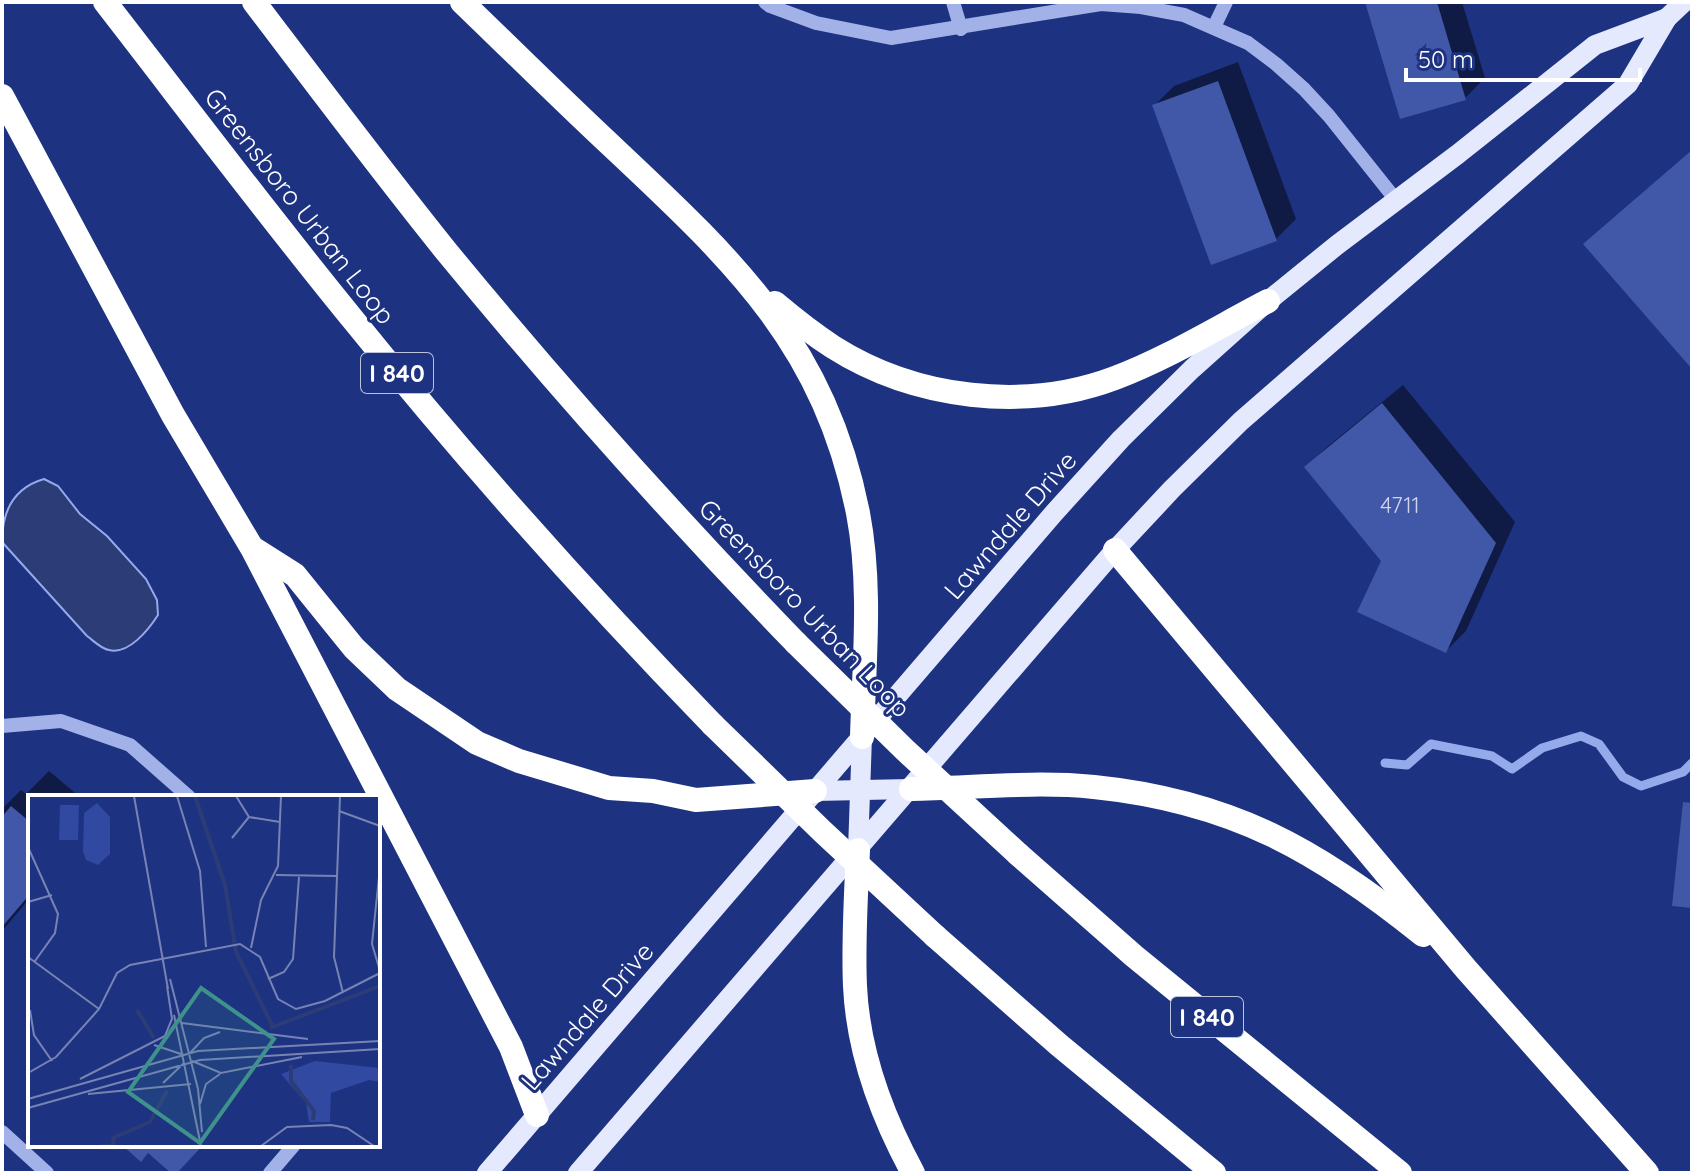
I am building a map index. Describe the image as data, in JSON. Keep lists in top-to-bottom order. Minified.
{"streets":{"highway":["Greensboro Urban Loop","I 840"],"main road":["Lawndale Drive"]},"house_numbers":["4711"],"scale_bar":"50 m"}
